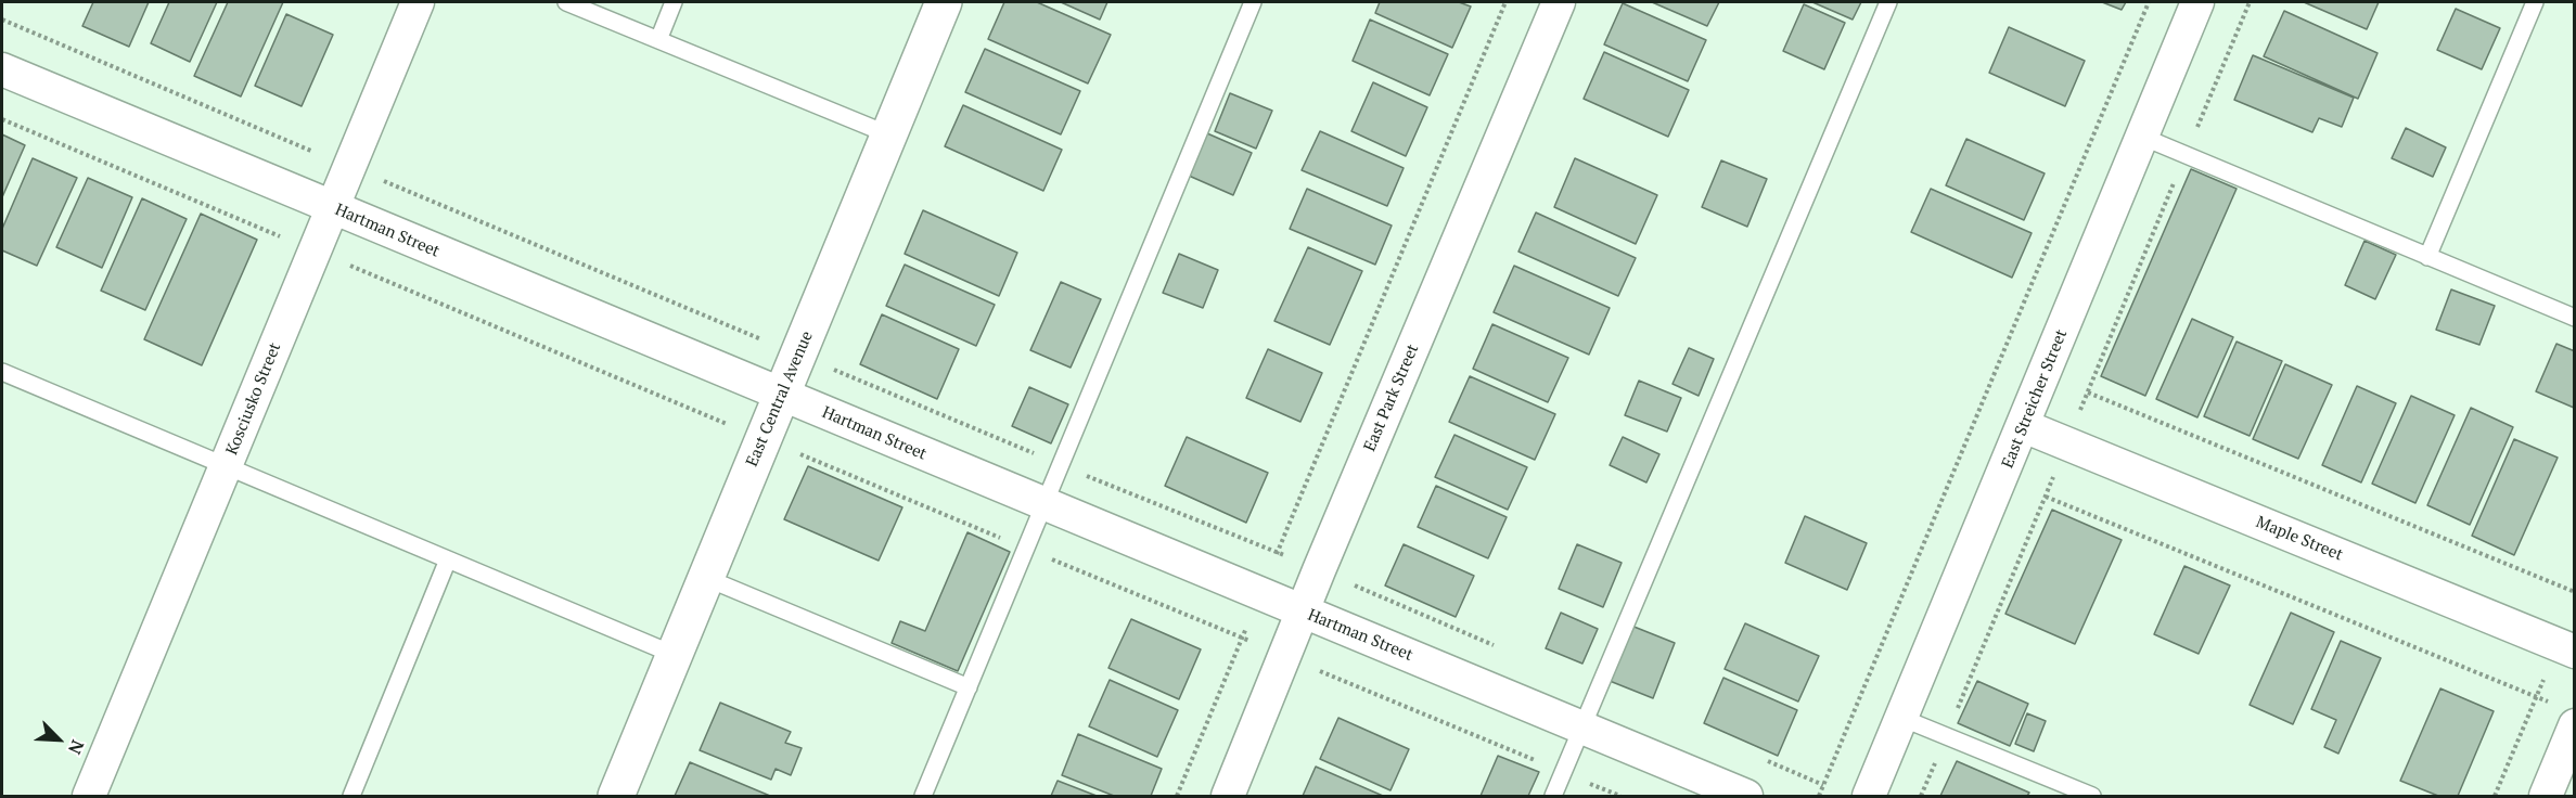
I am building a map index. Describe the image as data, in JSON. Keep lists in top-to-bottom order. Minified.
{"streets":{"street":["Hartman Street","East Park Street","Kosciusko Street","East Central Avenue","East Streicher Street","Maple Street"]},"crossings":[["Hartman Street","East Park Street"],["Hartman Street","Kosciusko Street"],["Hartman Street","East Central Avenue"],["East Streicher Street","Maple Street"]],"north":"bottom right"}
